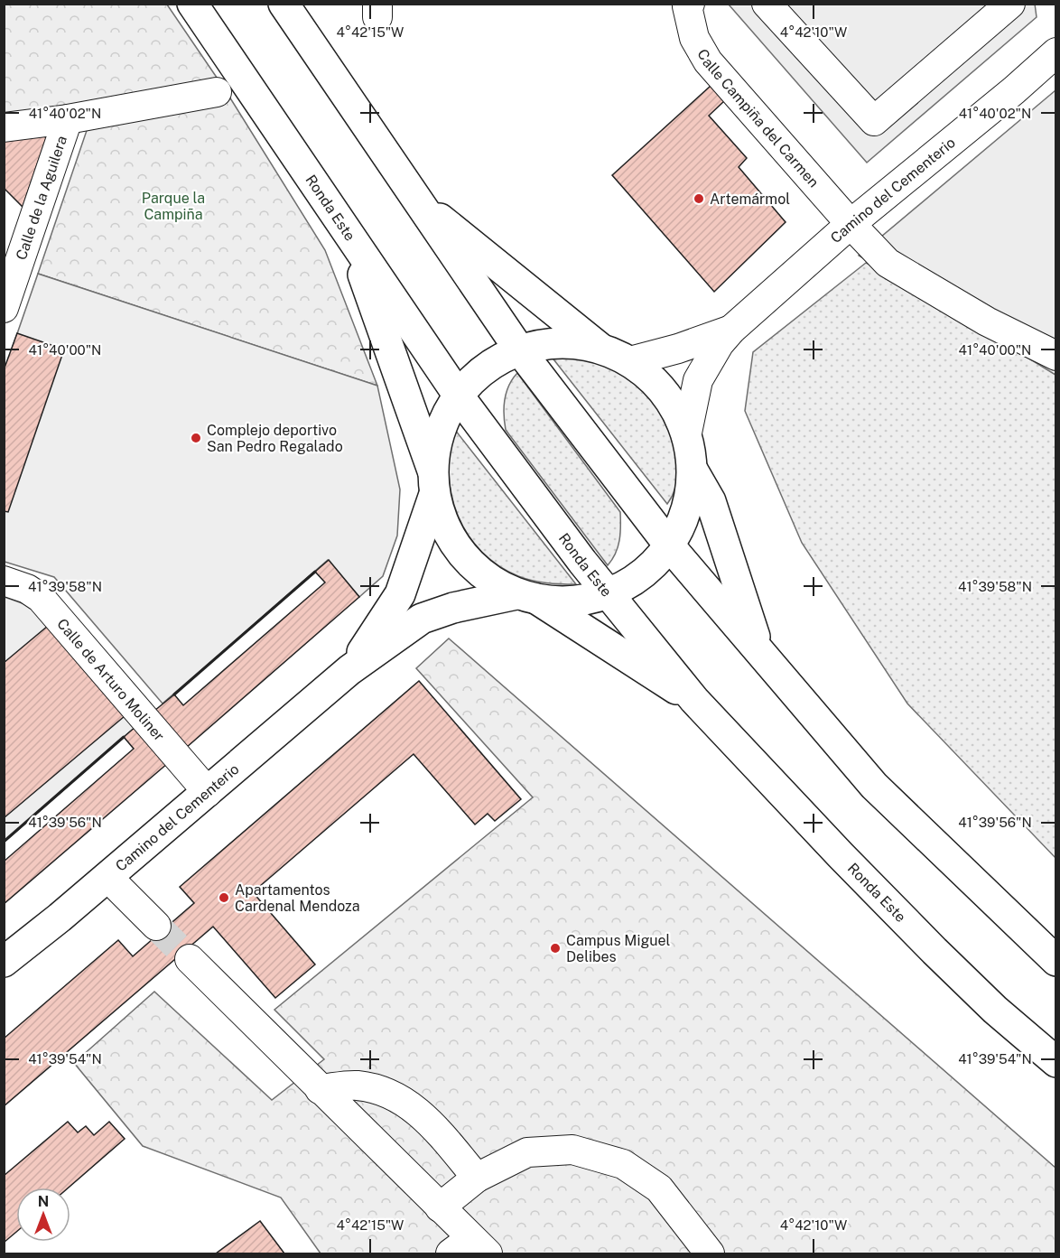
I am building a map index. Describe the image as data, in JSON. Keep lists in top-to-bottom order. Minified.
{"streets":{"main road":["Camino del Cementerio","Ronda Este"],"street":["Calle Campiña del Carmen","Calle de la Aguilera","Calle de Arturo Moliner"]},"crossings":[["Calle Campiña del Carmen","Camino del Cementerio"],["Camino del Cementerio","Ronda Este"],["Camino del Cementerio","Calle de Arturo Moliner"]],"parks":["Parque la Campiña"],"places":["Artemármol","Complejo deportivo San Pedro Regalado","Apartamentos Cardenal Mendoza","Campus Miguel Delibes"],"north":"top","coordinates":["4°42'15\"W","4°42'10\"W","41°40'02\"N","41°40'00\"N","41°39'58\"N","41°39'56\"N","41°39'54\"N"]}
